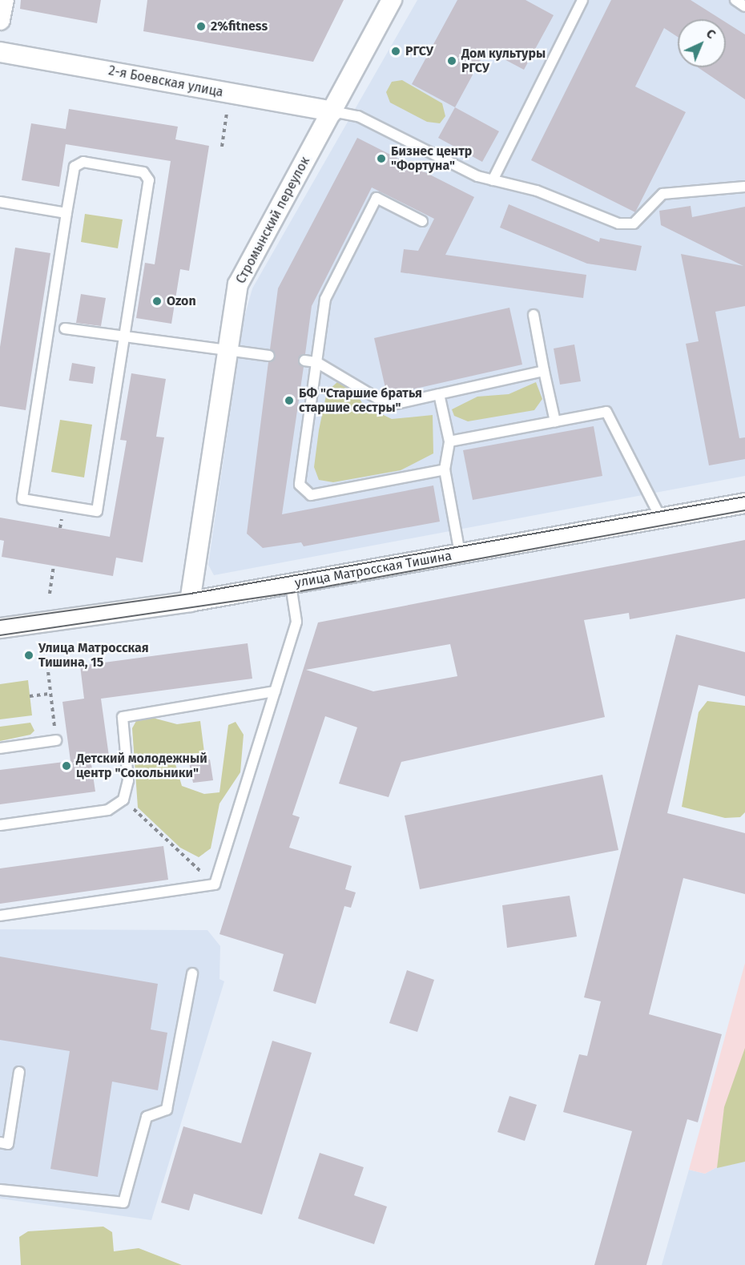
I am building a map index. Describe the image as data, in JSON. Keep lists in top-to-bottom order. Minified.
{"streets":{"street":["2-я Боевская улица","Стромынский переулок","улица Матросская Тишина"]},"crossings":[["2-я Боевская улица","Стромынский переулок"],["Стромынский переулок","улица Матросская Тишина"]],"places":["2%fitness","РГСУ","Дом культуры РГСУ","Бизнес центр \"Фортуна\"","Ozon","БФ \"Старшие братья старшие сестры\"","Улица Матросская Тишина, 15","Детский молодежный центр \"Сокольники\""],"north":"top right"}
